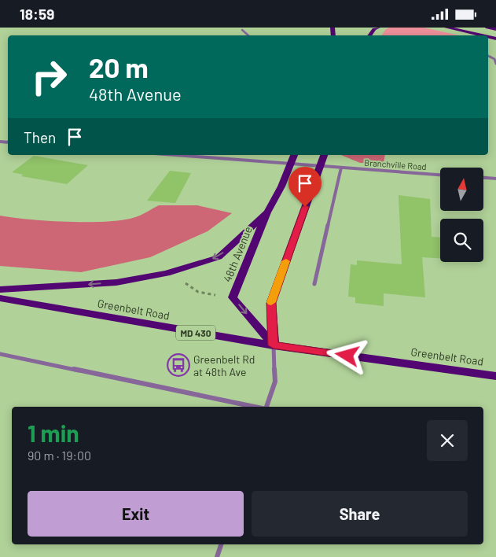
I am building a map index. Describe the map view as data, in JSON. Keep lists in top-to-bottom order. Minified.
{"streets":{"main road":["48th Avenue","Greenbelt Road","MD 430"],"street":["Branchville Road"]},"crossings":[["Branchville Road","48th Avenue"],["48th Avenue","Greenbelt Road"]],"places":{"bus stop":["Greenbelt Rd at 48th Ave"]},"north":"top","page":{"status":"18:59","turn":["20 m","48th Avenue"],"then":"Then","heading":["1 min","90 m · 19:00"],"buttons":["Exit","Share"]}}
